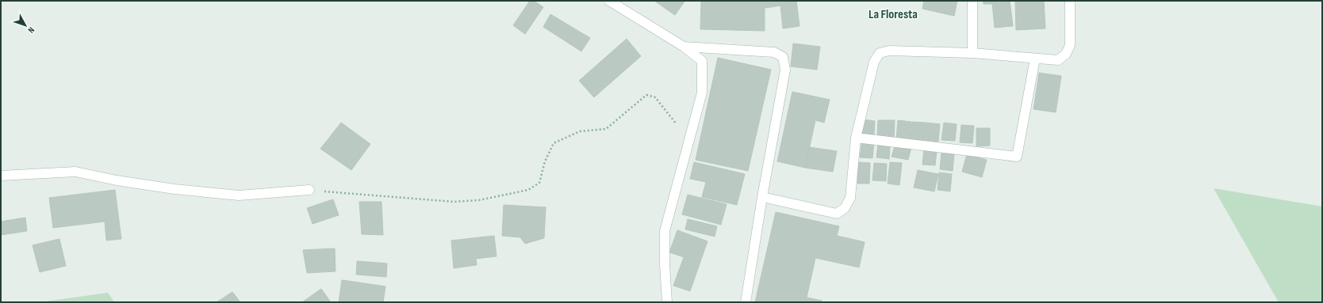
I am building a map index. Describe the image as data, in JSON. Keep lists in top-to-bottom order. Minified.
{"districts":["La Floresta"],"north":"bottom right"}
